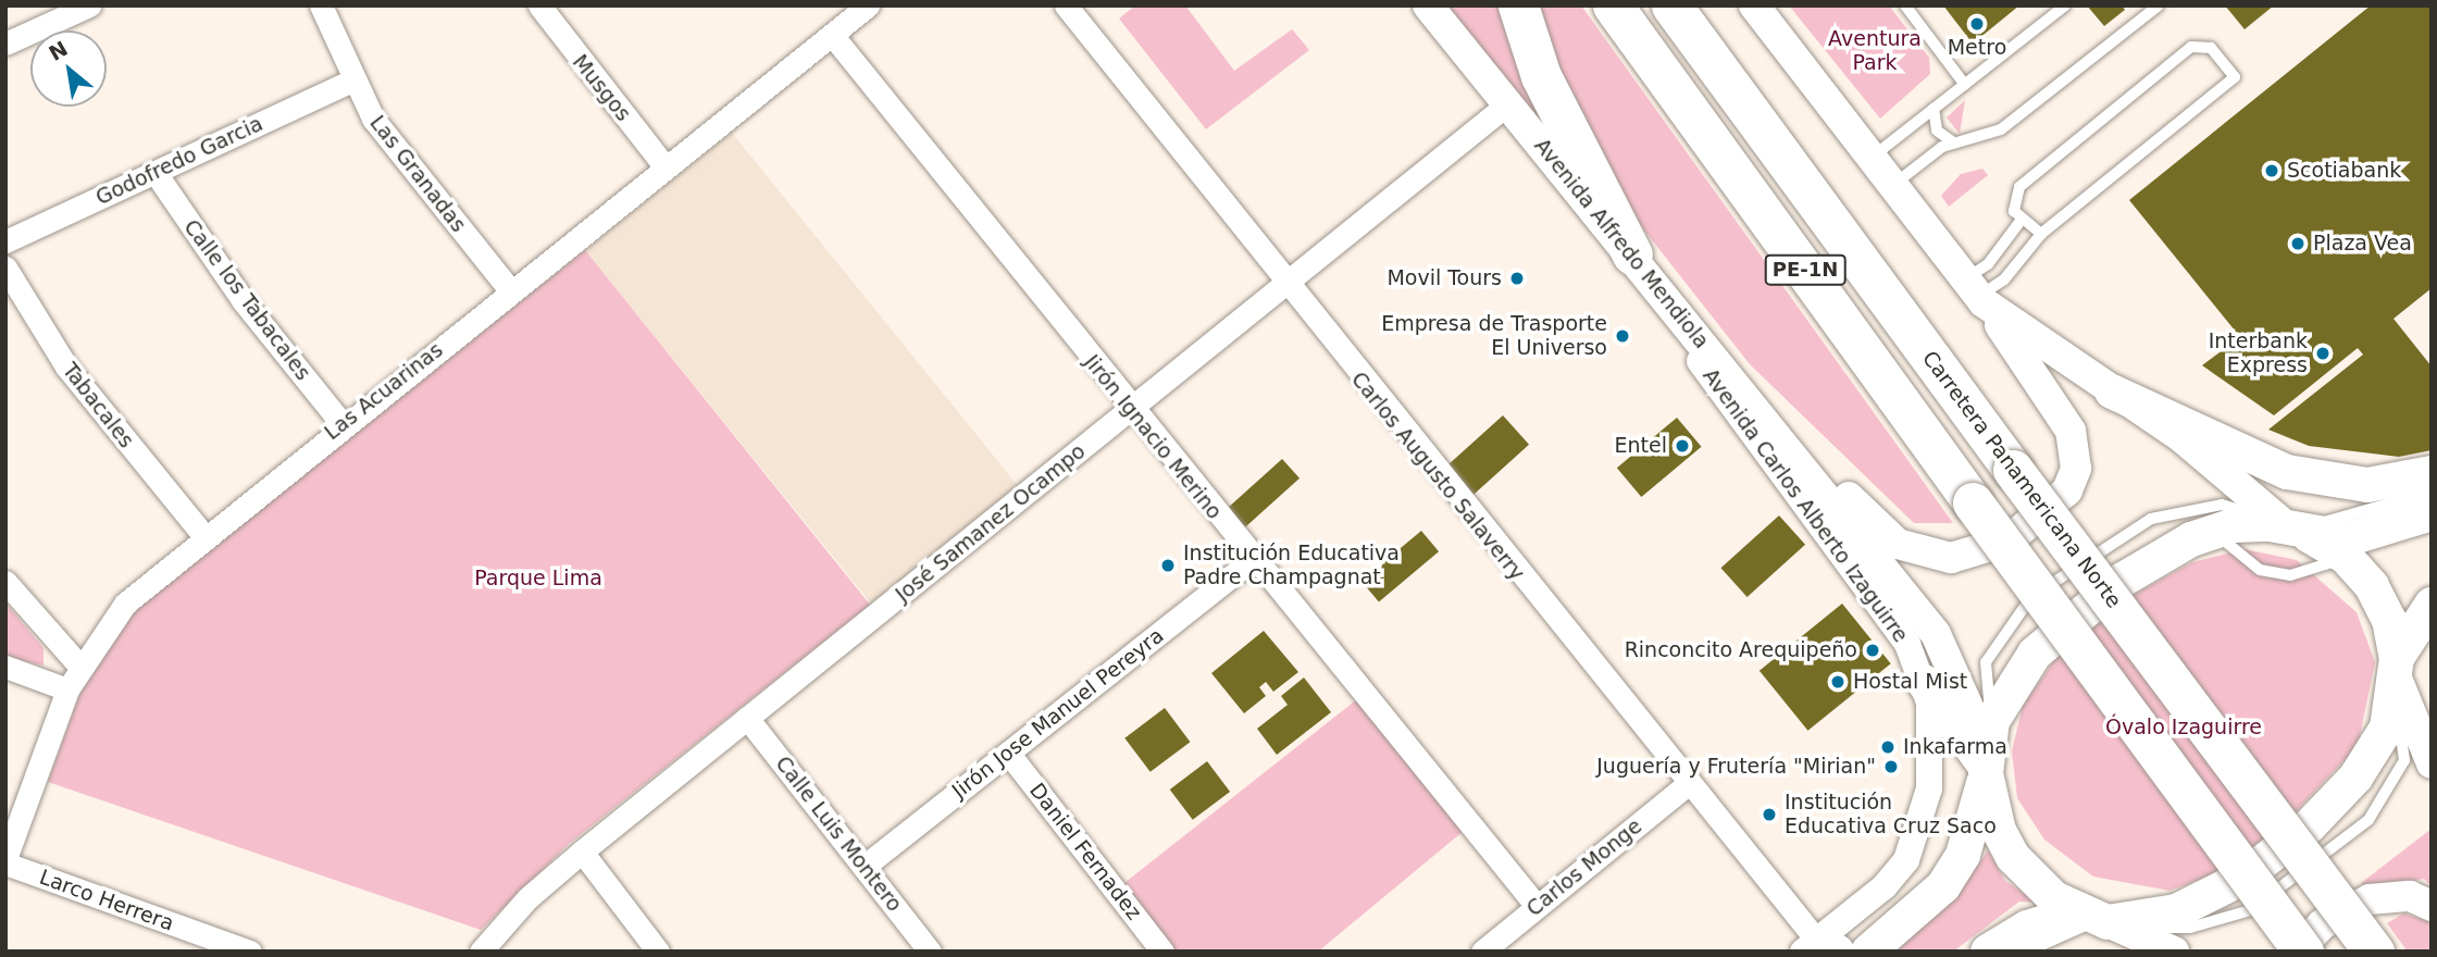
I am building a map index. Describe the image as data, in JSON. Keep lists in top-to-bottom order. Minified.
{"streets":{"highway":["PE-1N","Carretera Panamericana Norte"],"main road":["Avenida Alfredo Mendiola"],"street":["Musgos","Godofredo Garcia","Las Granadas","Calle los Tabacales","Las Acuarinas","Tabacales","Jirón Ignacio Merino","Carlos Augusto Salaverry","Avenida Carlos Alberto Izaguirre","José Samanez Ocampo","Jirón Jose Manuel Pereyra","Calle Luis Montero","Daniel Fernadez","Carlos Monge","Larco Herrera"]},"crossings":[["Musgos","Las Acuarinas"],["Godofredo Garcia","Las Granadas"],["Godofredo Garcia","Calle los Tabacales"],["Las Granadas","Las Acuarinas"],["Avenida Alfredo Mendiola","Avenida Carlos Alberto Izaguirre"],["Avenida Alfredo Mendiola","José Samanez Ocampo"],["Calle los Tabacales","Las Acuarinas"],["Las Acuarinas","Tabacales"],["Las Acuarinas","Jirón Ignacio Merino"],["Las Acuarinas","Larco Herrera"],["Jirón Ignacio Merino","José Samanez Ocampo"],["Jirón Ignacio Merino","Jirón Jose Manuel Pereyra"],["Jirón Ignacio Merino","Carlos Monge"],["Carlos Augusto Salaverry","Avenida Carlos Alberto Izaguirre"],["Carlos Augusto Salaverry","José Samanez Ocampo"],["Carlos Augusto Salaverry","Carlos Monge"],["José Samanez Ocampo","Calle Luis Montero"],["Jirón Jose Manuel Pereyra","Calle Luis Montero"],["Jirón Jose Manuel Pereyra","Daniel Fernadez"]],"parks":["Aventura Park","Parque Lima","Óvalo Izaguirre"],"places":["Metro","Scotiabank","Plaza Vea","Movil Tours","Empresa de Trasporte El Universo","Interbank Express","Entel","Institución Educativa Padre Champagnat","Rinconcito Arequipeño","Hostal Mist","Inkafarma","Juguería y Frutería \"Mirian\"","Institución Educativa Cruz Saco"],"north":"top left"}
